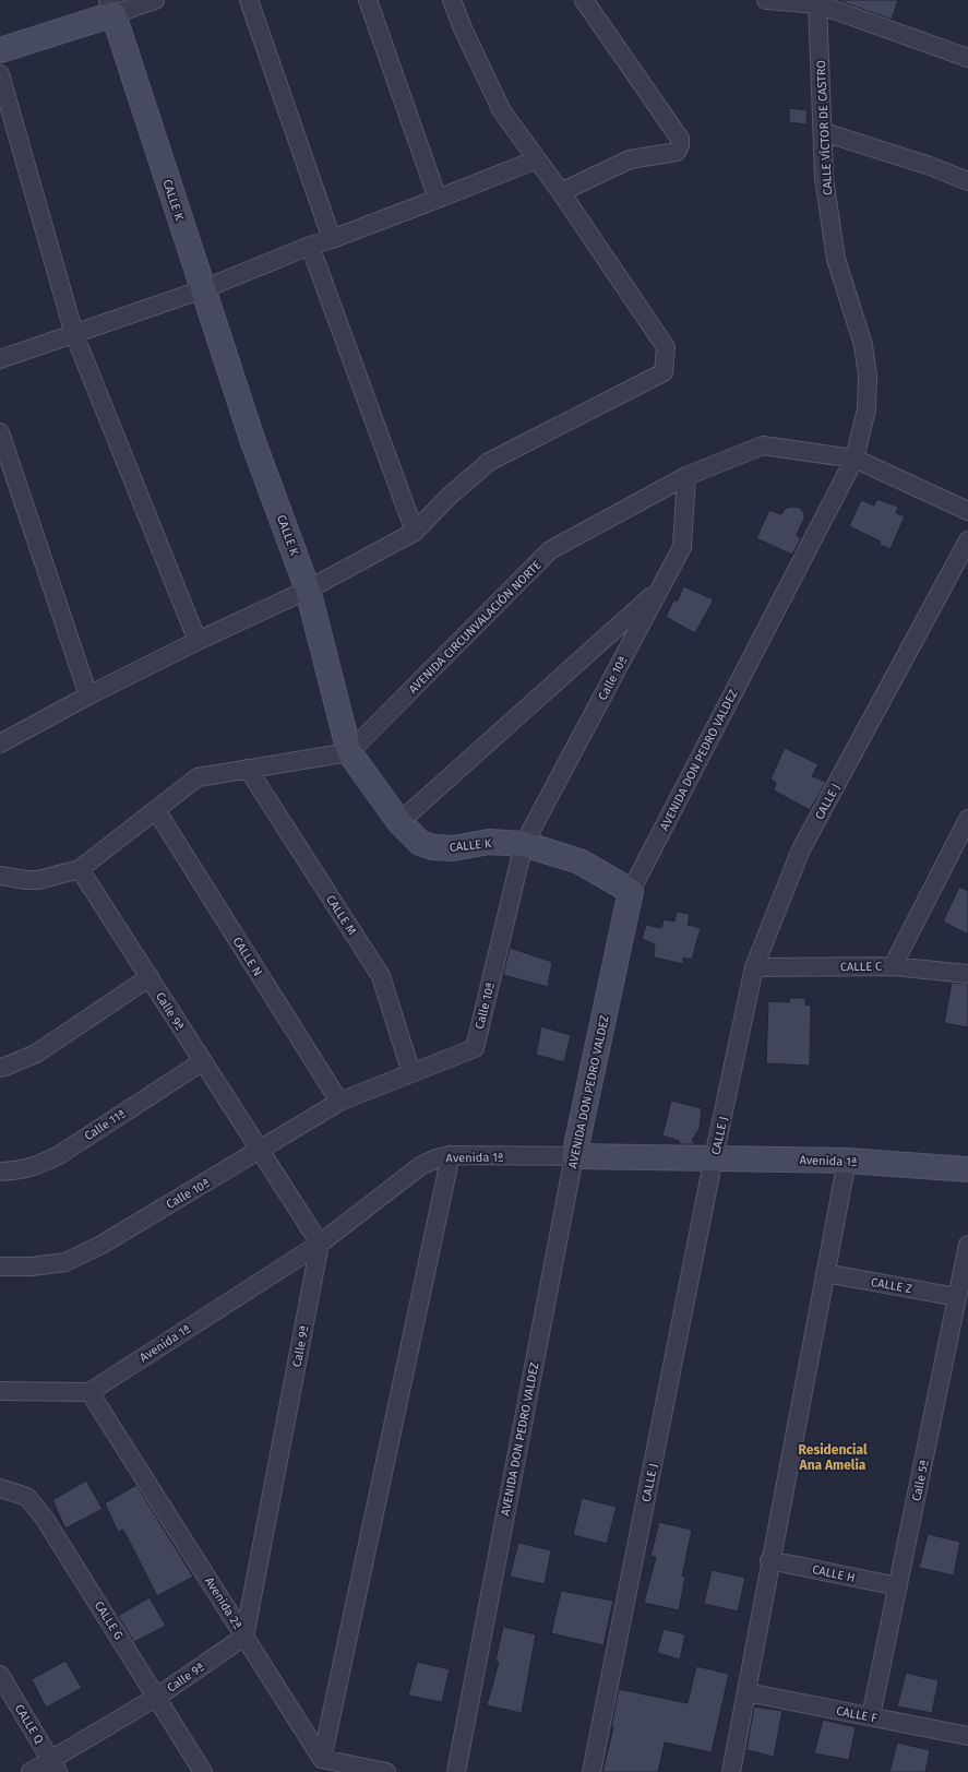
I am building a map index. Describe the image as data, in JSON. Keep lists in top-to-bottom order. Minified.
{"streets":{"street":["CALLE VÍCTOR DE CASTRO","CALLE K","AVENIDA CIRCUNVALACIÓN NORTE","Calle 10ª","AVENIDA DON PEDRO VALDEZ","CALLE J","CALLE M","CALLE N","CALLE C","Calle 9ª","Calle 11ª","Avenida 1ª","CALLE Z","Calle 5ª","CALLE H","Avenida 2ª","CALLE G","CALLE F","CALLE Q"]},"crossings":[["CALLE VÍCTOR DE CASTRO","AVENIDA CIRCUNVALACIÓN NORTE"],["CALLE VÍCTOR DE CASTRO","AVENIDA DON PEDRO VALDEZ"],["CALLE K","AVENIDA CIRCUNVALACIÓN NORTE"],["CALLE K","Calle 10ª"],["CALLE K","AVENIDA DON PEDRO VALDEZ"],["AVENIDA CIRCUNVALACIÓN NORTE","Calle 10ª"],["AVENIDA CIRCUNVALACIÓN NORTE","AVENIDA DON PEDRO VALDEZ"],["Calle 10ª","CALLE M"],["Calle 10ª","CALLE N"],["Calle 10ª","Calle 9ª"],["AVENIDA DON PEDRO VALDEZ","Avenida 1ª"],["CALLE J","CALLE C"],["CALLE J","Avenida 1ª"],["Calle 9ª","Calle 11ª"],["Calle 9ª","Avenida 1ª"],["Calle 9ª","Avenida 2ª"],["Calle 9ª","CALLE G"],["Calle 9ª","CALLE Q"],["Avenida 1ª","Avenida 2ª"],["CALLE Z","Calle 5ª"],["Calle 5ª","CALLE H"],["Calle 5ª","CALLE F"]],"districts":["Residencial Ana Amelia"]}
